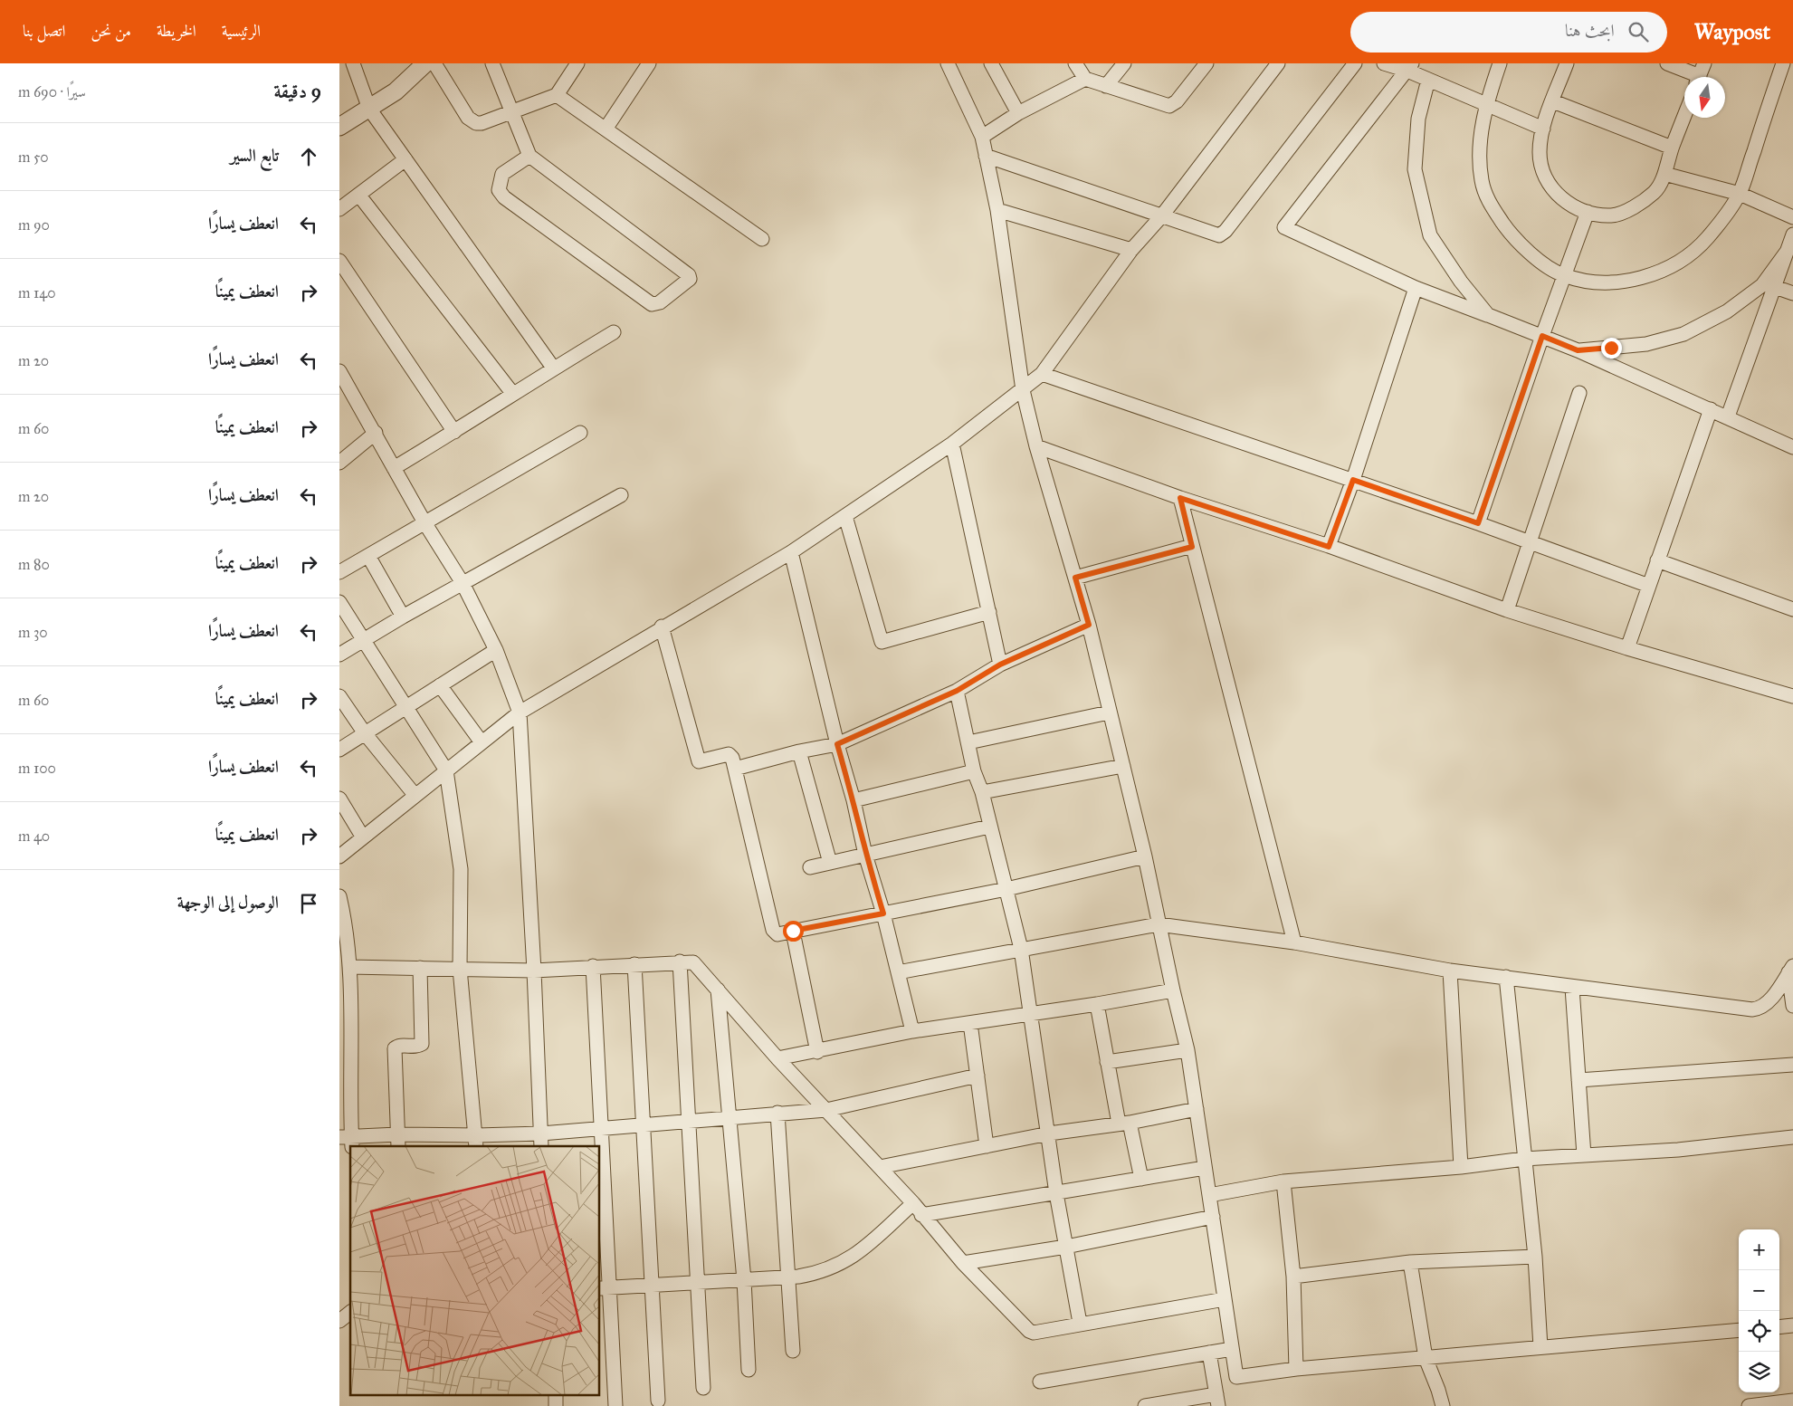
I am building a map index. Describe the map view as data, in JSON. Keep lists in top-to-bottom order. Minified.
{"north":"bottom","page":{"header":"Waypost","search":"ابحث هنا","nav":["الرئيسية","الخريطة","من نحن","اتصل بنا"],"heading":["9 دقيقة","سيرًا · 690 m"],"list":[["تابع السير","50 m"],["انعطف يسارًا","90 m"],["انعطف يمينًا","140 m"],["انعطف يسارًا","20 m"],["انعطف يمينًا","60 m"],["انعطف يسارًا","20 m"],["انعطف يمينًا","80 m"],["انعطف يسارًا","30 m"],["انعطف يمينًا","60 m"],["انعطف يسارًا","100 m"],["انعطف يمينًا","40 m"],"الوصول إلى الوجهة"],"map_buttons":["+","−"]}}
